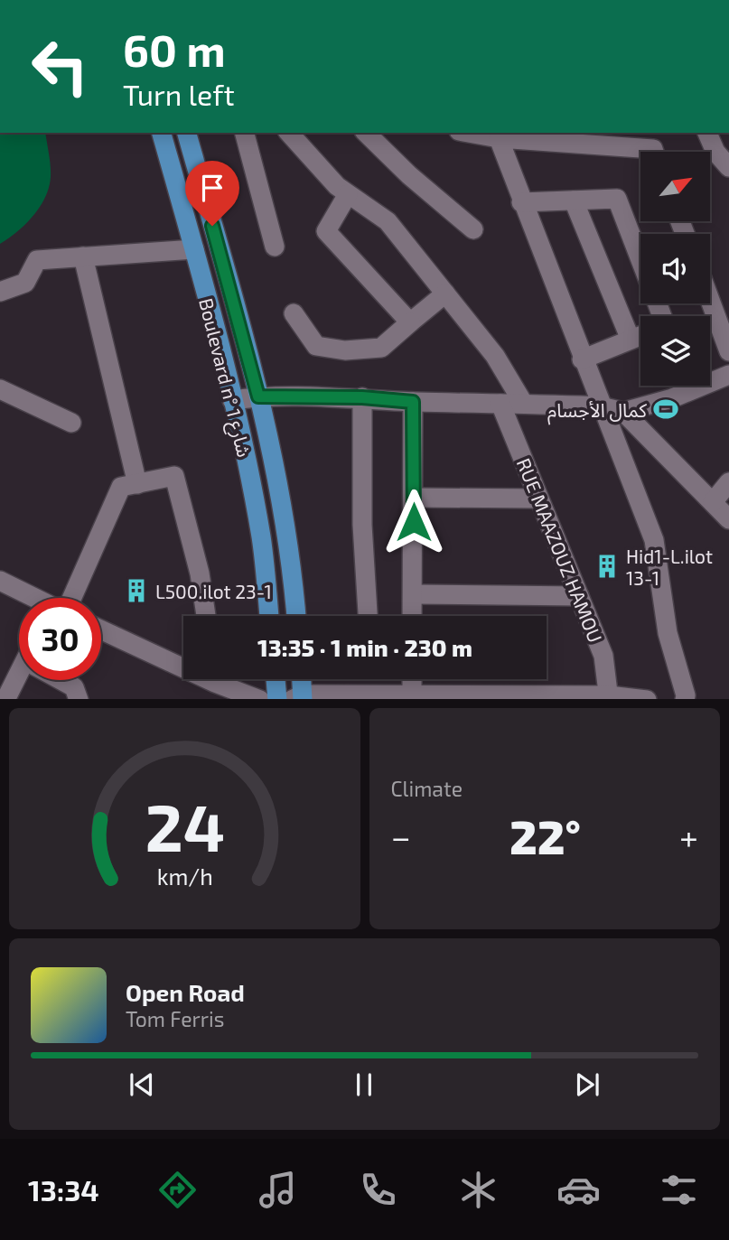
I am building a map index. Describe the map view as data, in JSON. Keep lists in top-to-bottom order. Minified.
{"streets":{"main road":["Boulevard n° شارع 1"],"street":["RUE MAAZOUZ HAMOU"]},"places":{"sports":["كمال الأجسام"],"building":["Hid1-L.ilot 13-1","L500.ilot 23-1"]},"north":"top right","page":{"turn":["60 m","Turn left"],"limit":"30","trip":"13:35 · 1 min · 230 m","tile":"Climate","heat":["−","22°","+"],"song":["Open Road","Tom Ferris"],"tabs":"13:34","gauge":["24","km/h"]}}
